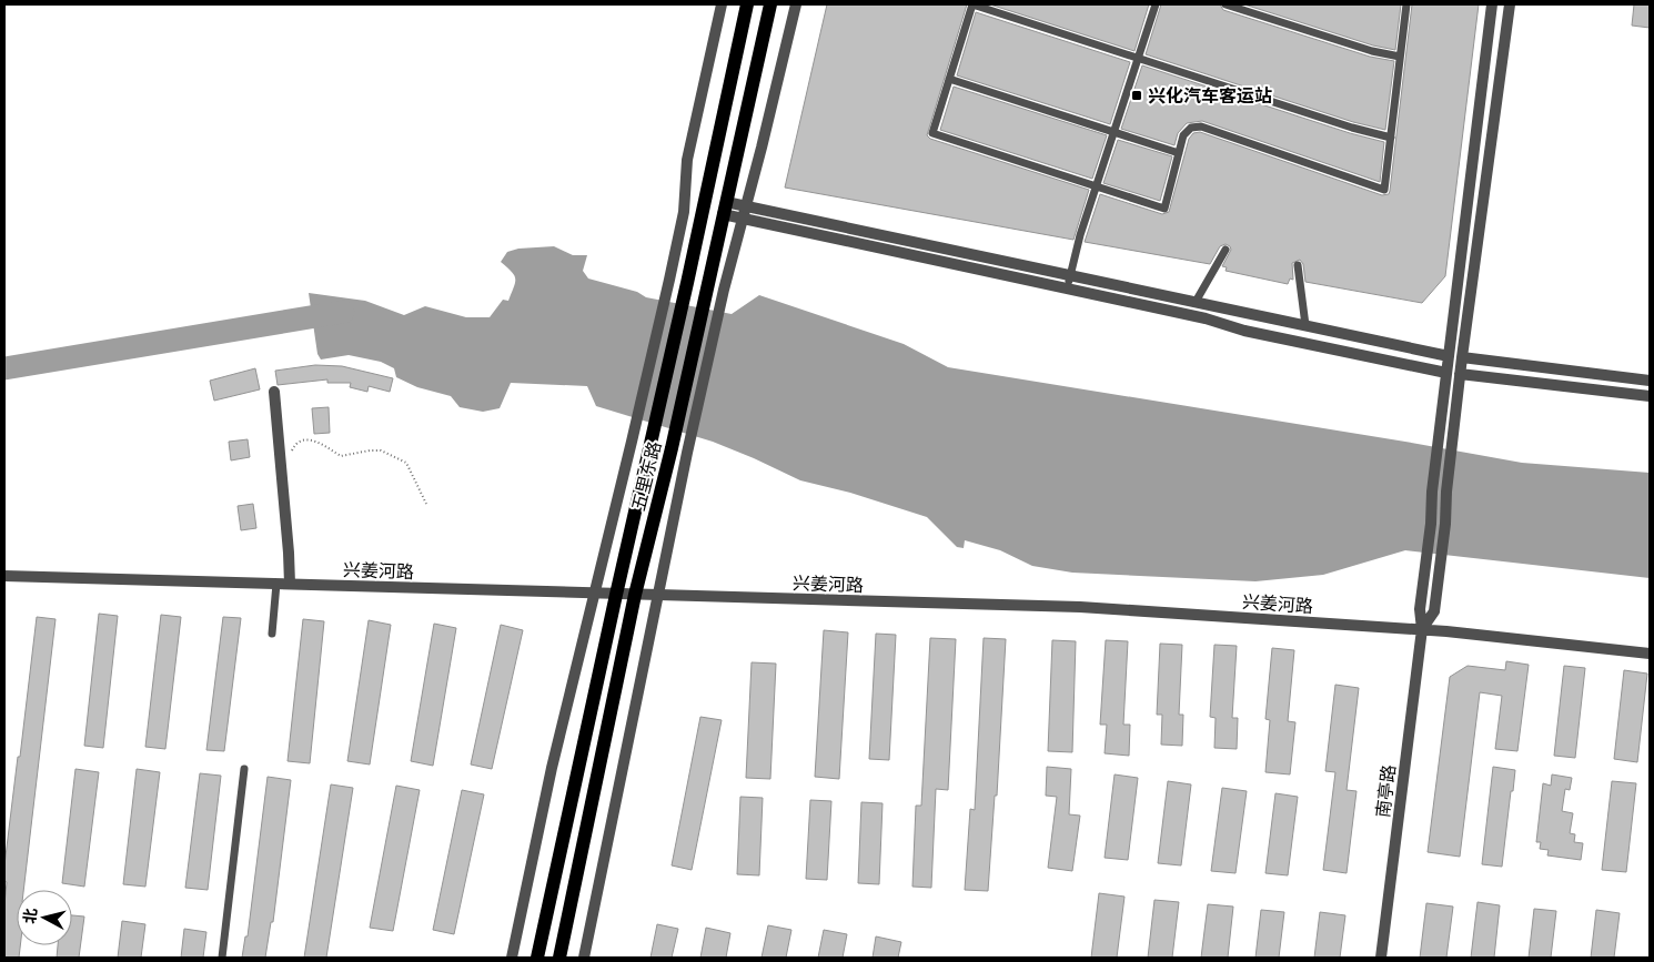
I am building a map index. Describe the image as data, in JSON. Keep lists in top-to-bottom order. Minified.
{"streets":{"main road":["五里东路"],"street":["兴姜河路","南亭路"]},"crossings":[["五里东路","兴姜河路"],["兴姜河路","南亭路"]],"places":{"transit":["兴化汽车客运站"]},"north":"left"}
